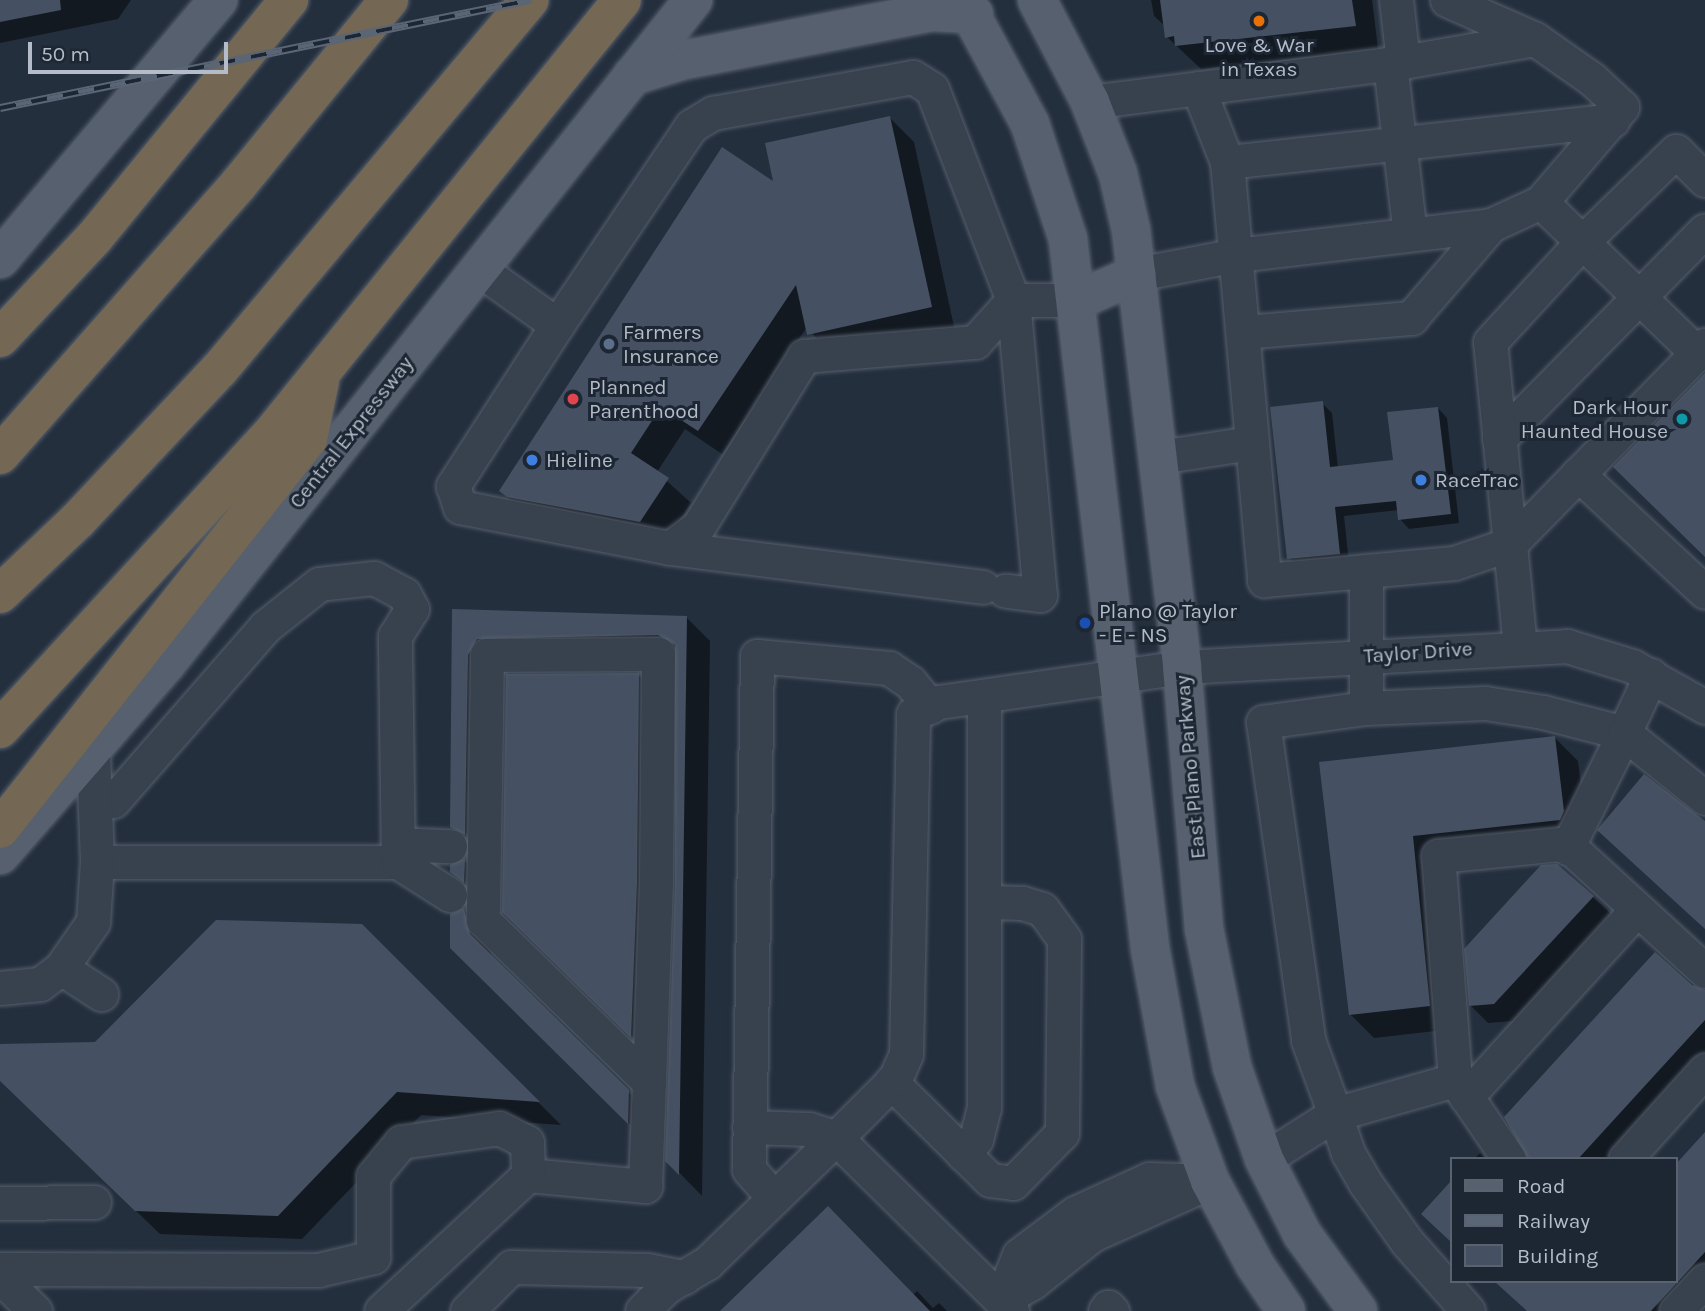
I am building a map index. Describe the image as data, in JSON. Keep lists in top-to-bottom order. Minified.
{"streets":{"main road":["Central Expressway","East Plano Parkway"],"street":["Taylor Drive"]},"crossings":[["Taylor Drive","East Plano Parkway"]],"places":["Love & War in Texas","Farmers Insurance","Planned Parenthood","Dark Hour Haunted House","Hieline","RaceTrac","Plano @ Taylor - E - NS"],"legend":["Road","Railway","Building"],"scale_bar":"50 m"}
